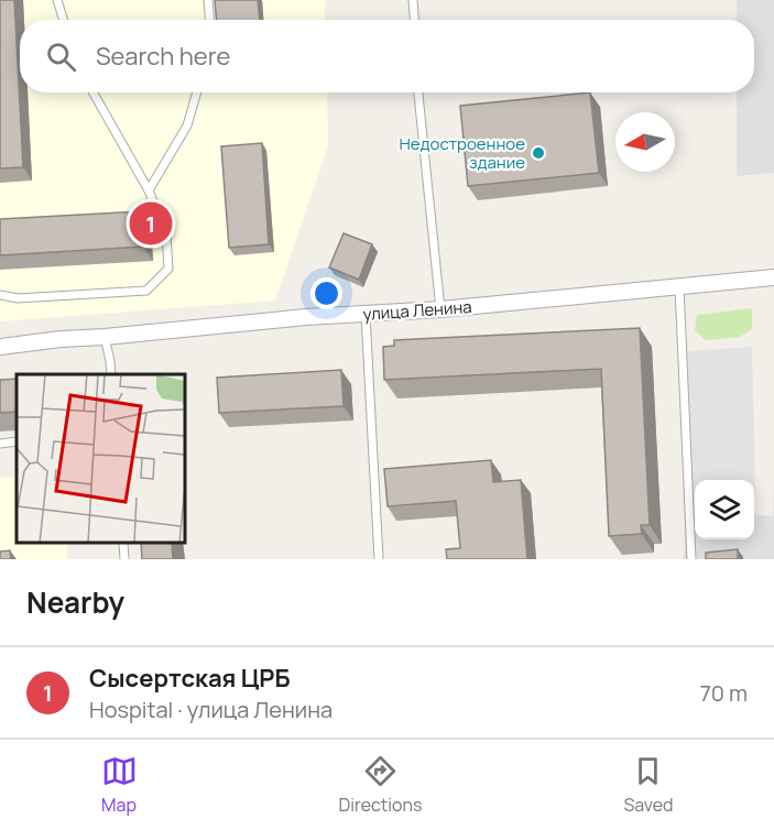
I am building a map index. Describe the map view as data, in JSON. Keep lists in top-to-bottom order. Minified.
{"streets":{"street":["улица Ленина"]},"places":["Недостроенное здание"],"north":"left","page":{"search":"Search here","pins":"1","heading":"Nearby","list":[{"mark":"1","name":"Сысертская ЦРБ","note":"Hospital · улица Ленина","value":"70 m"}],"nav":["Map","Directions","Saved"]}}
